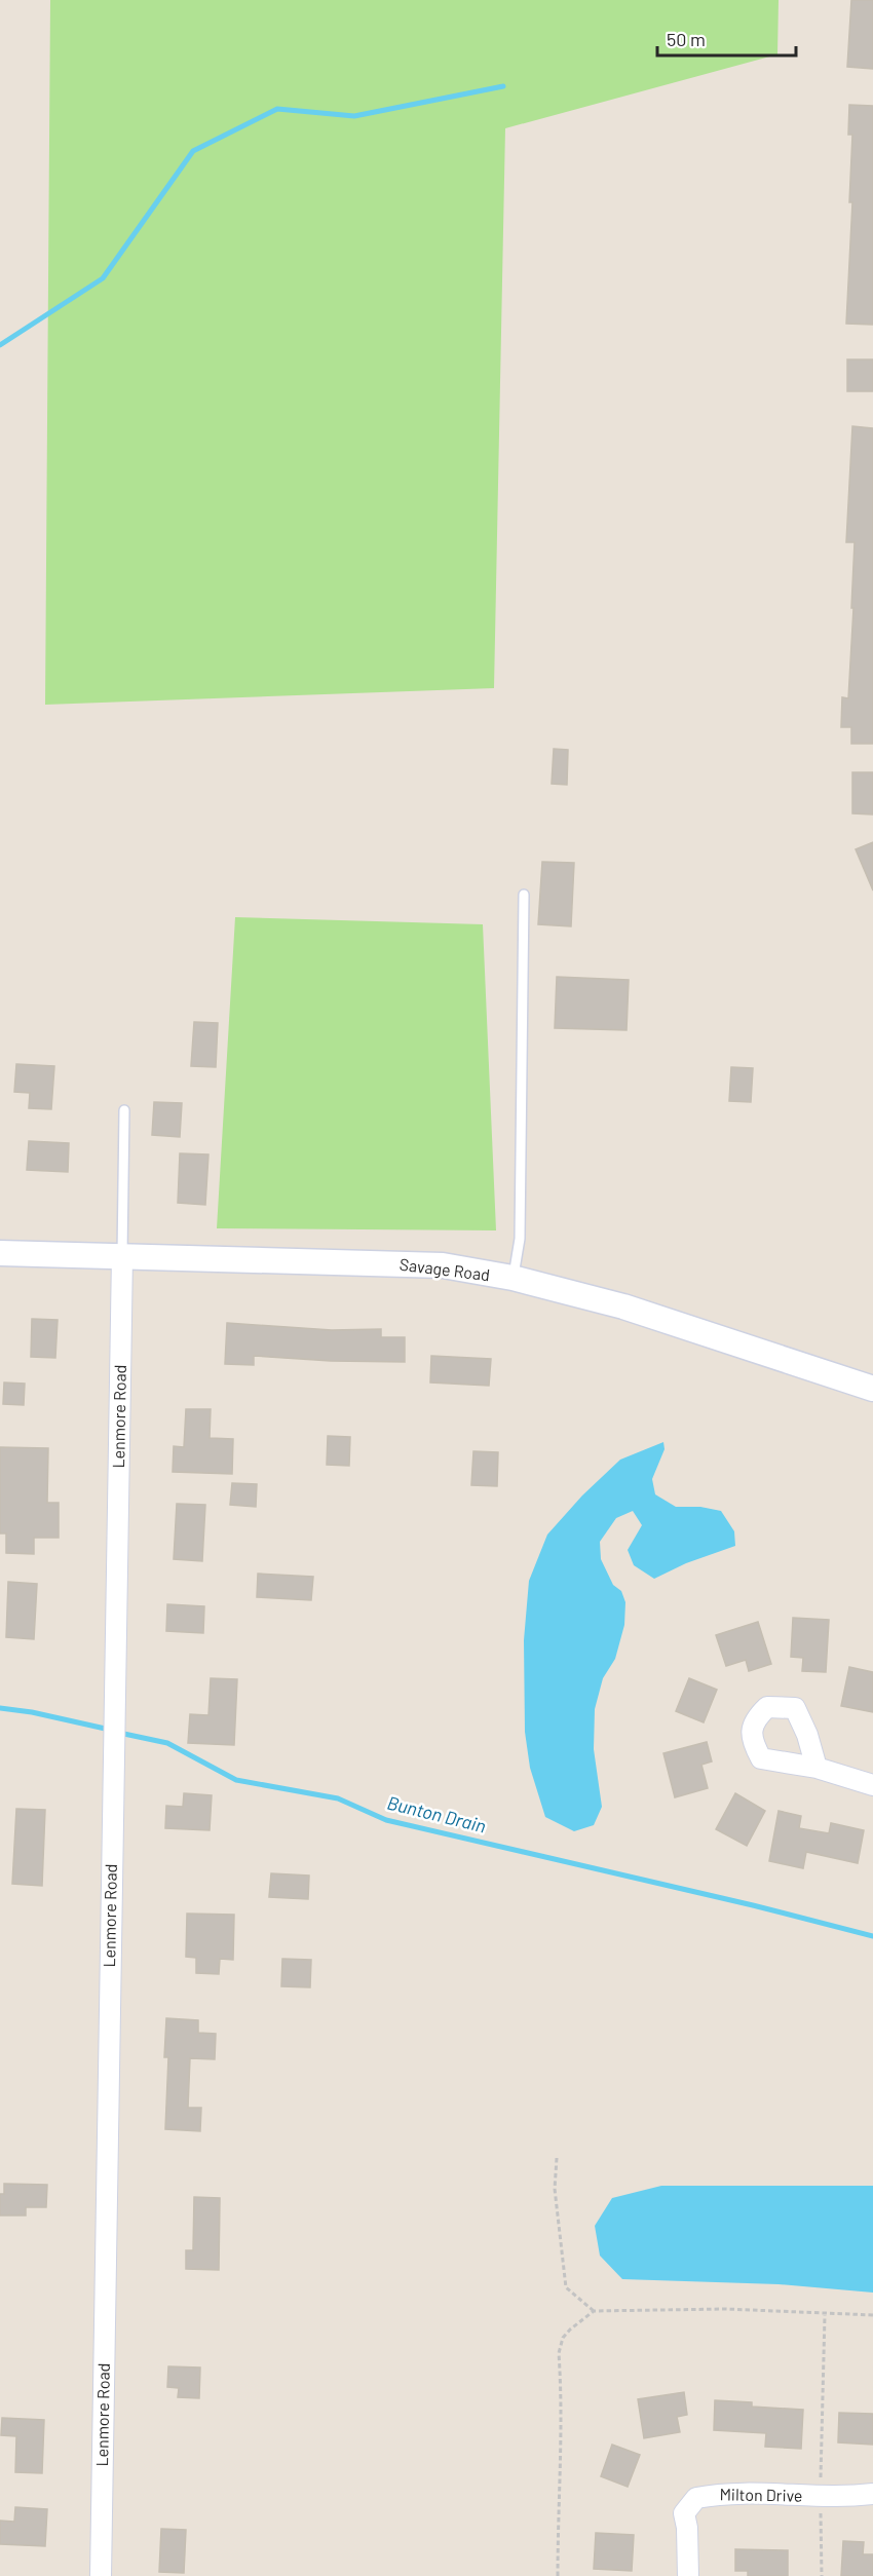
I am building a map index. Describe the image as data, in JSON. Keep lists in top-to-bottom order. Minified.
{"streets":{"street":["Savage Road","Lenmore Road","Milton Drive"]},"crossings":[["Savage Road","Lenmore Road"]],"water":["Bunton Drain"],"scale_bar":"50 m"}
